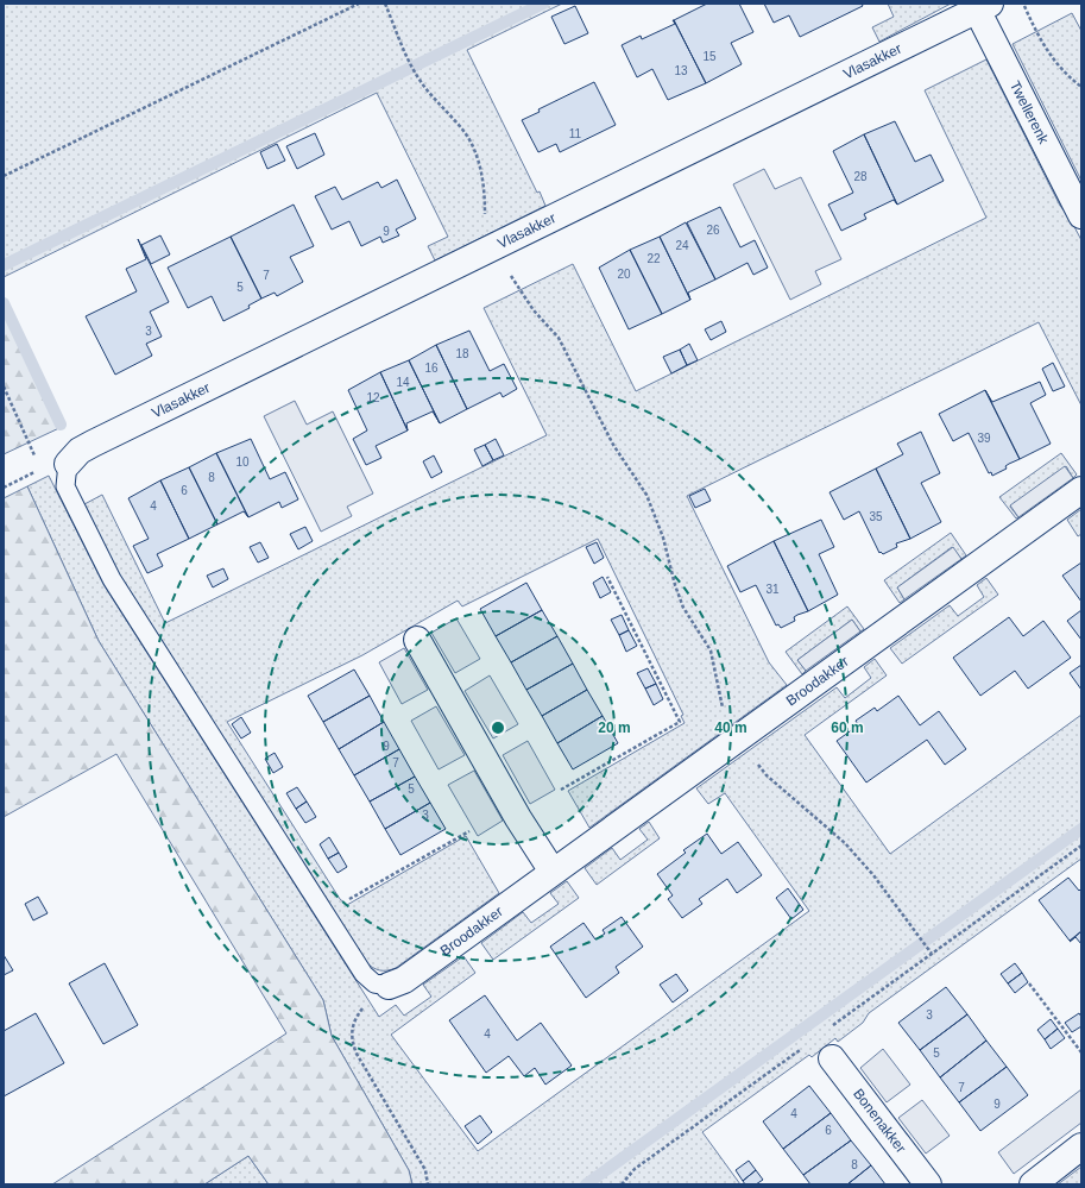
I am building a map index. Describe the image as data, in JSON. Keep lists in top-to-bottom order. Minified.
{"streets":{"street":["Vlasakker","Twellerenk","Broodakker","Bonenakker"]},"crossings":[["Vlasakker","Twellerenk"]],"house_numbers":["15","13","11","28","26","9","24","22","20","7","5","3","18","16","14","12","39","10","8","6","4","35","31","9","7","5","3","3","4","5","7","9","4","6","8"],"rings":["20 m","40 m","60 m"]}
